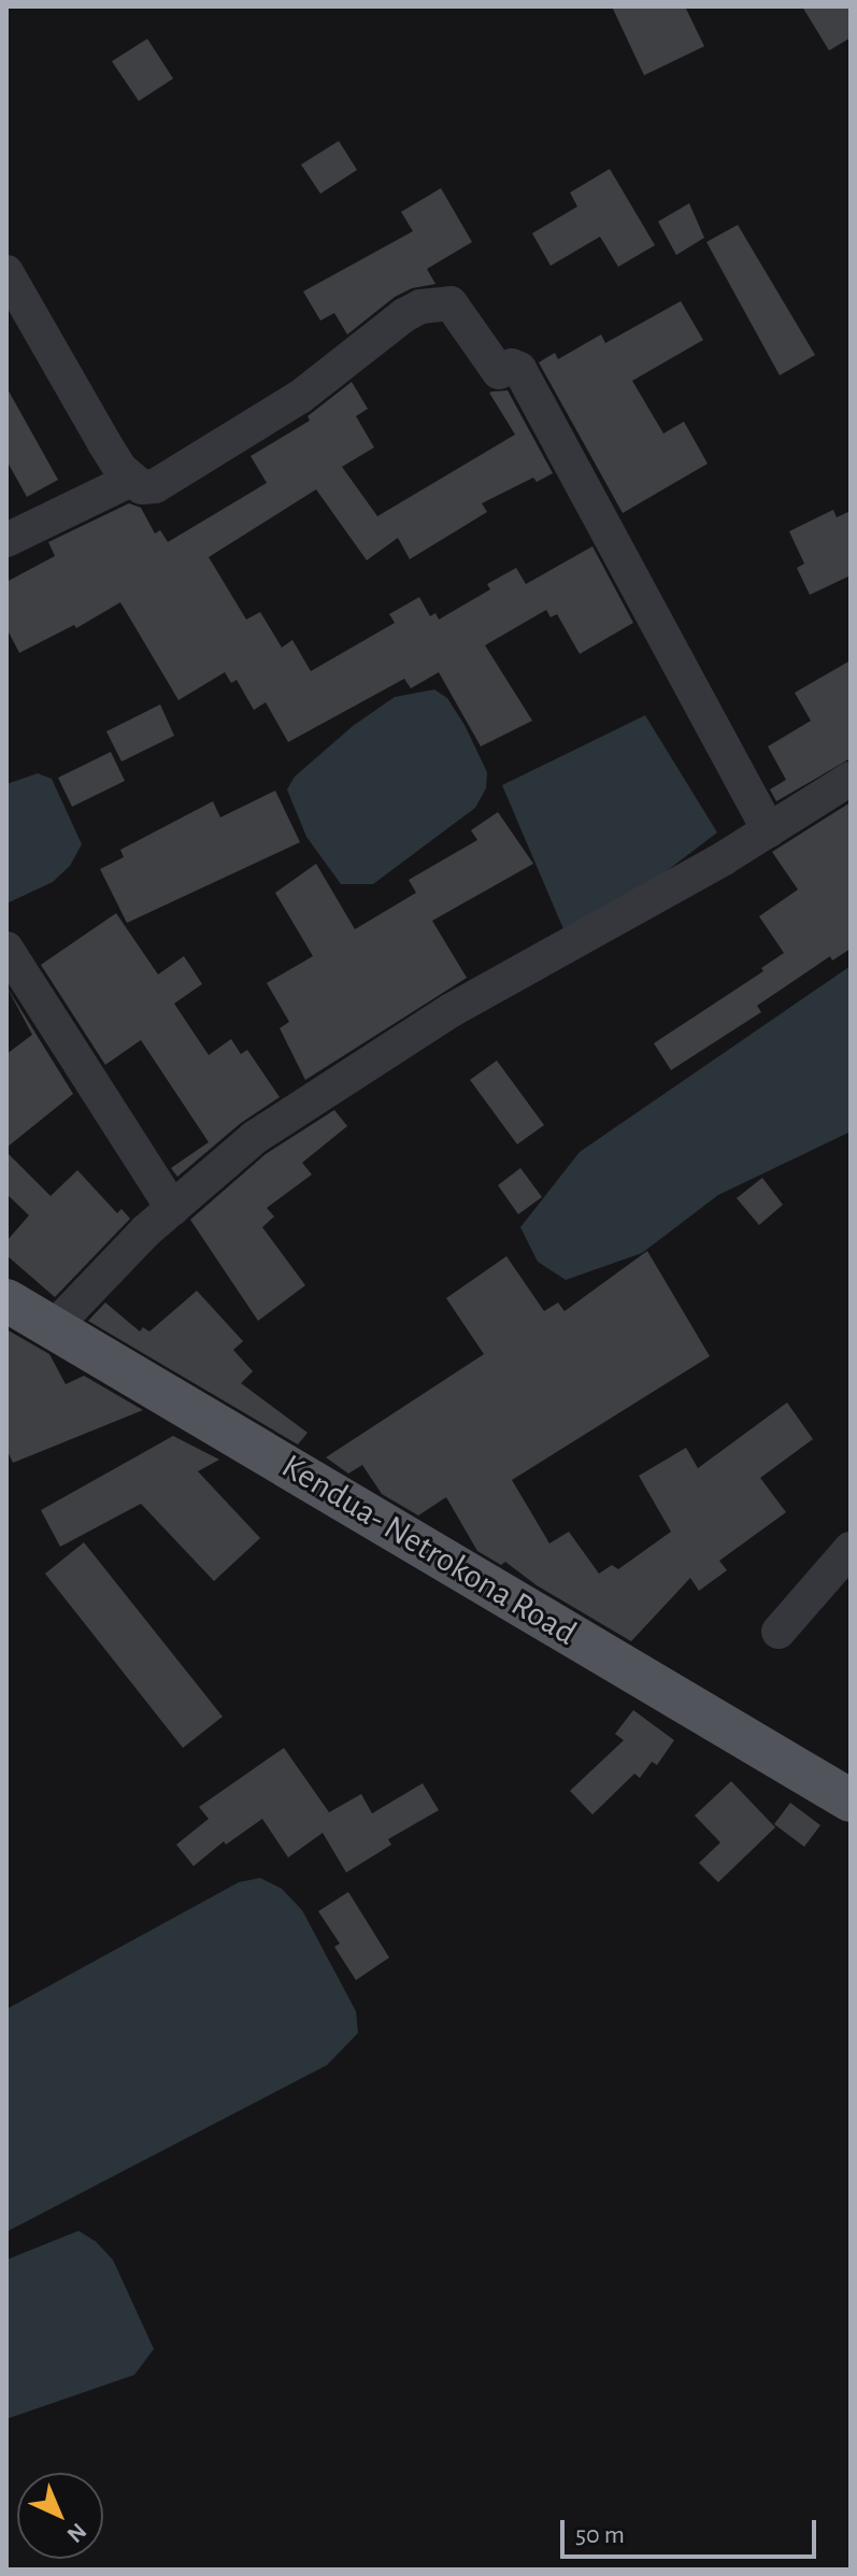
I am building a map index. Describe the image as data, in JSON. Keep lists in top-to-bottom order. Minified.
{"streets":{"main road":["Kendua- Netrokona Road"]},"scale_bar":"50 m","north":"bottom right"}
